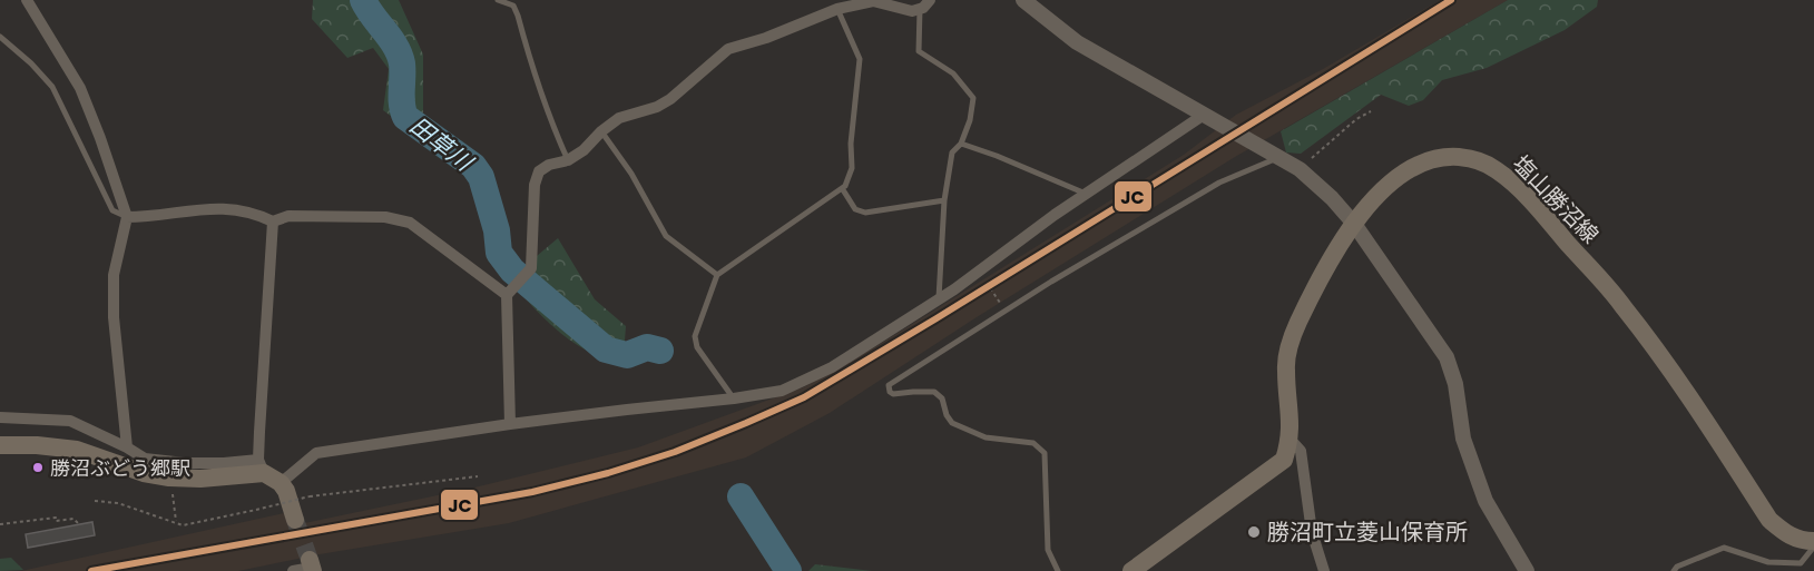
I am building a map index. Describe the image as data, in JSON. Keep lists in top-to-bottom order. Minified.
{"streets":{"main road":["塩山勝沼線"]},"water":["田草川"],"places":["勝沼ぶどう郷駅","勝沼町立菱山保育所"],"lines":["transit line JC"]}
